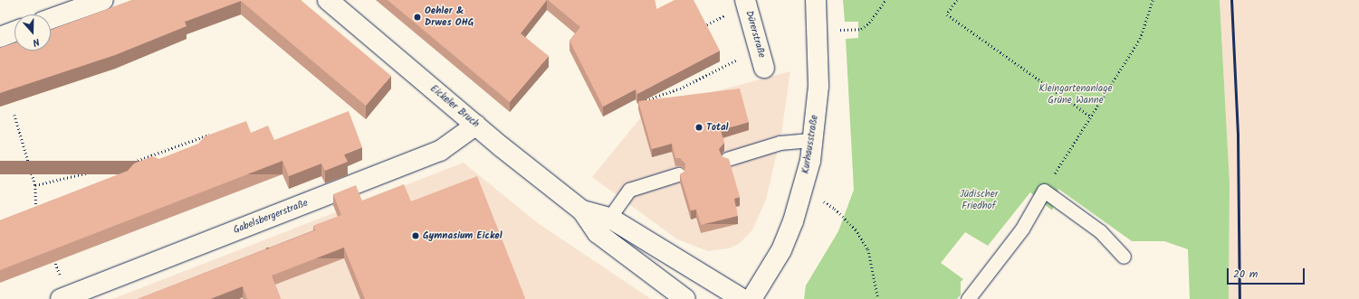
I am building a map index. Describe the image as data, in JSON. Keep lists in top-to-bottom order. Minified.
{"streets":{"street":["Dürerstraße","Eickeler Bruch","Kurhausstraße","Gabelsbergerstraße"]},"crossings":[["Eickeler Bruch","Gabelsbergerstraße"]],"parks":["Kleingartenanlage Grüne Wanne","Jüdischer Friedhof"],"places":["Oehler & Drwes OHG","Total","Gymnasium Eickel"],"scale_bar":"20 m","north":"bottom"}
